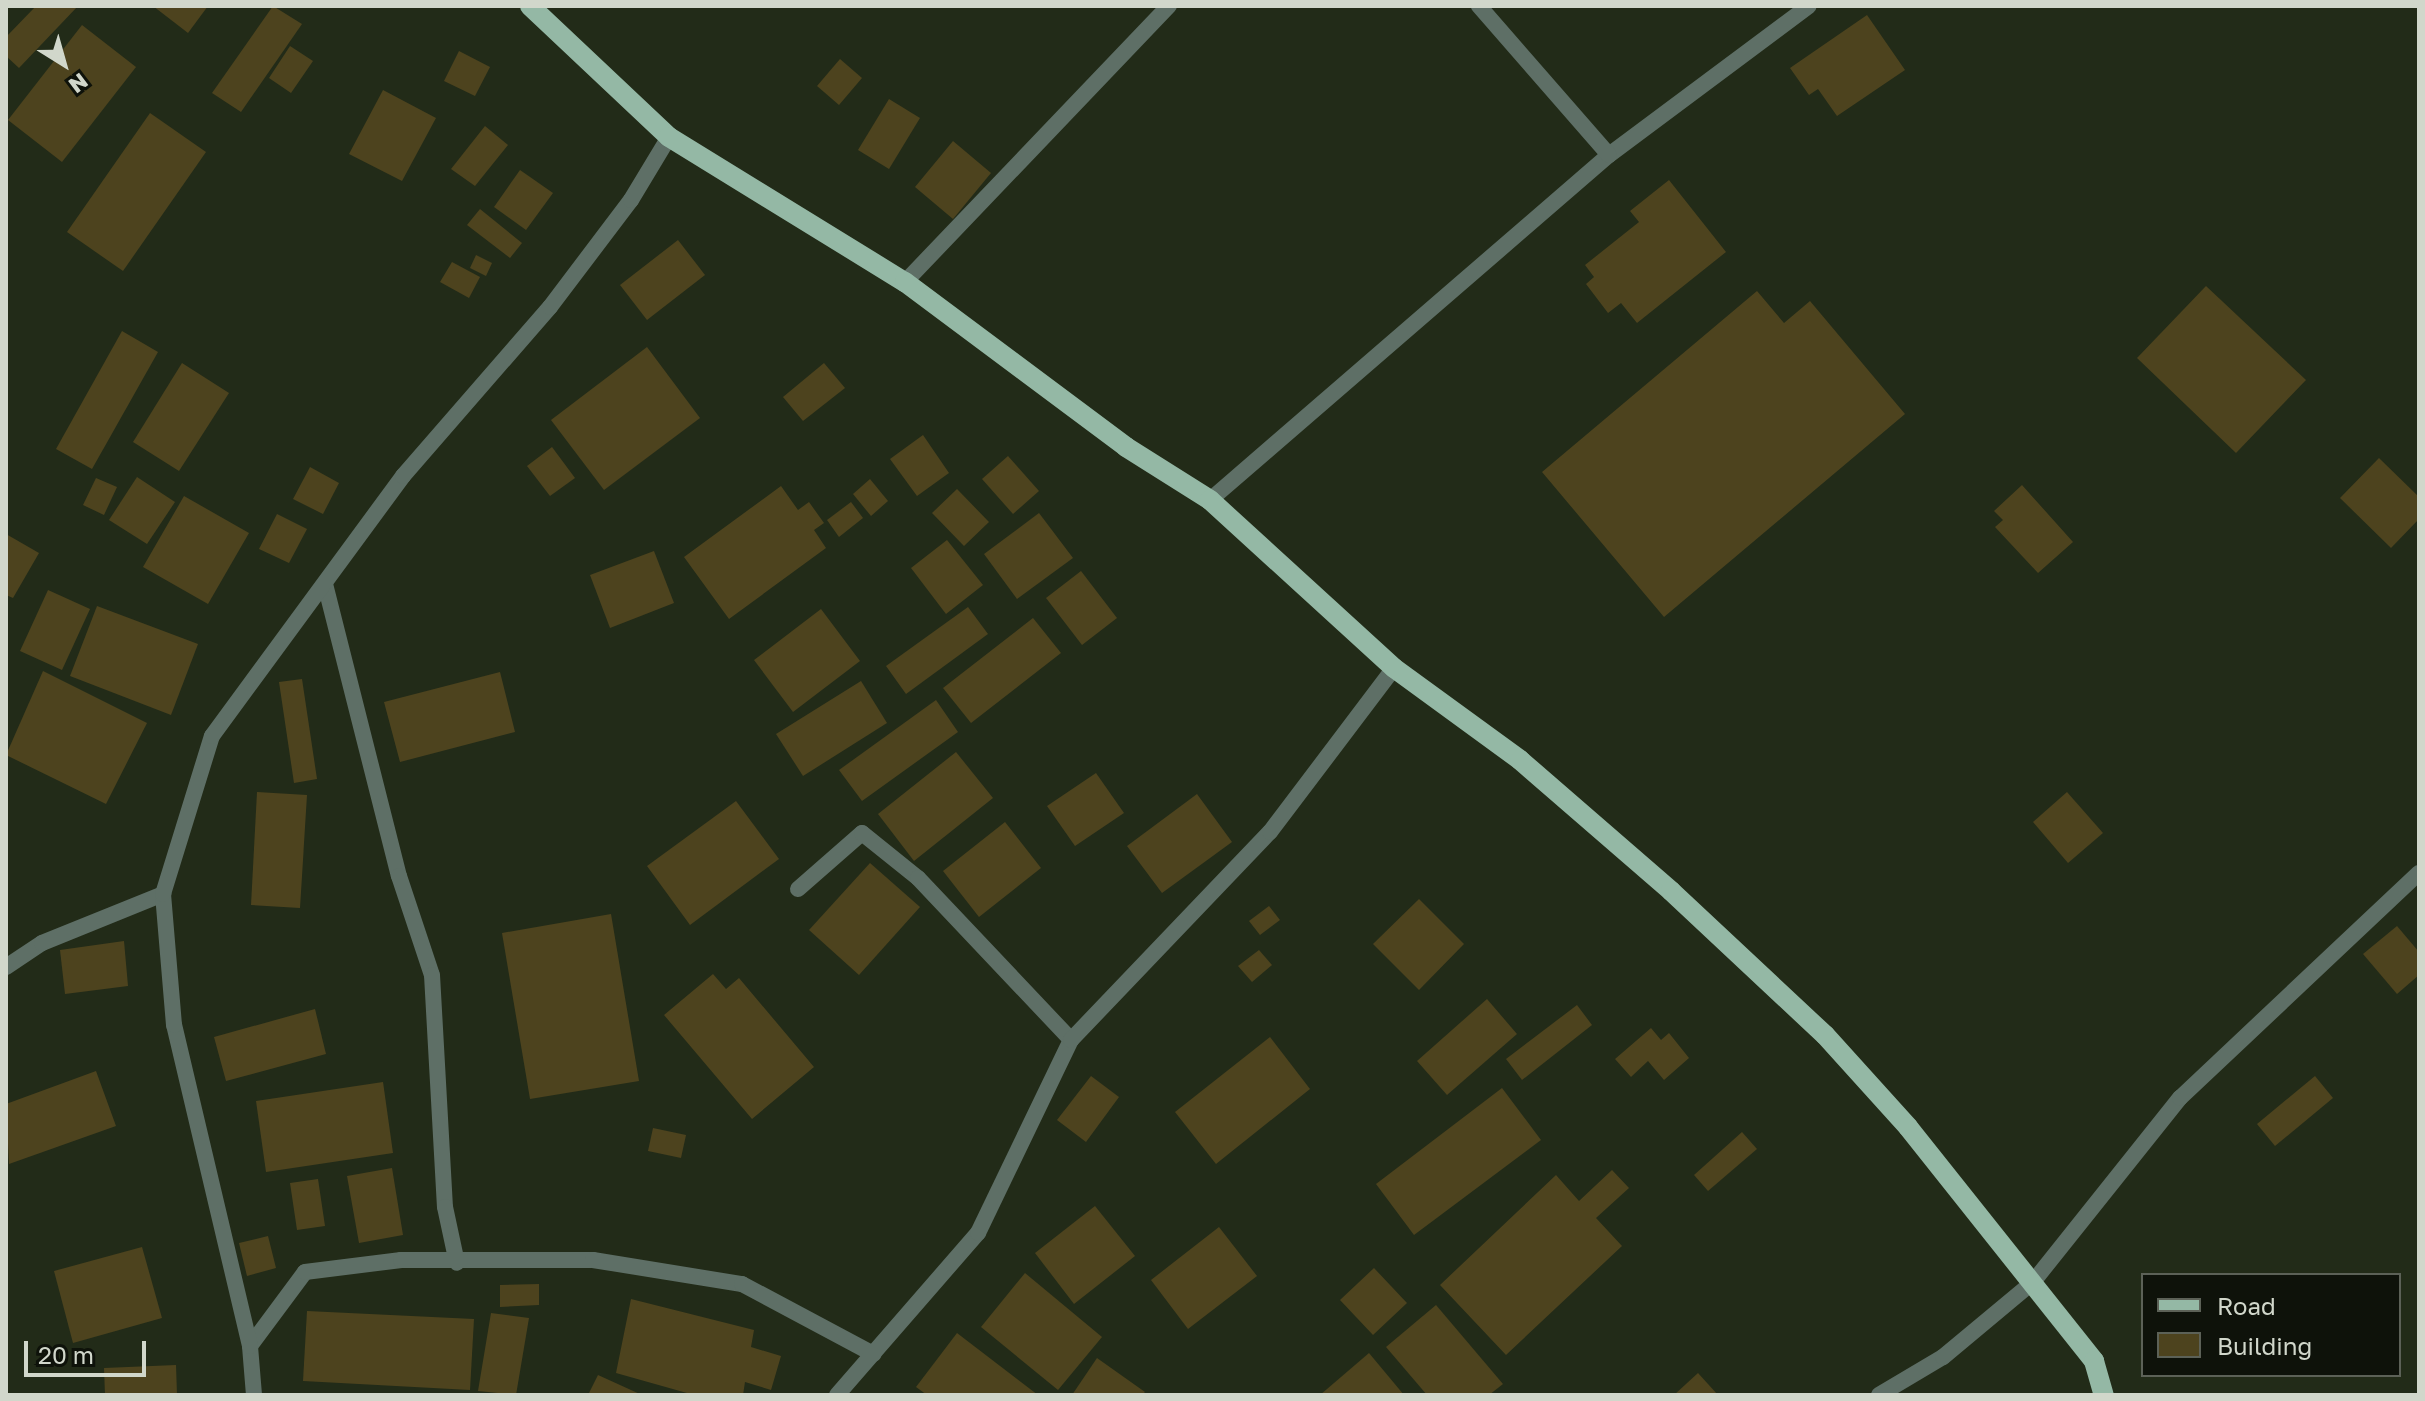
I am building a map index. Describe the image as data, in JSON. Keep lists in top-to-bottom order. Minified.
{"legend":["Road","Building"],"scale_bar":"20 m","north":"bottom right"}
